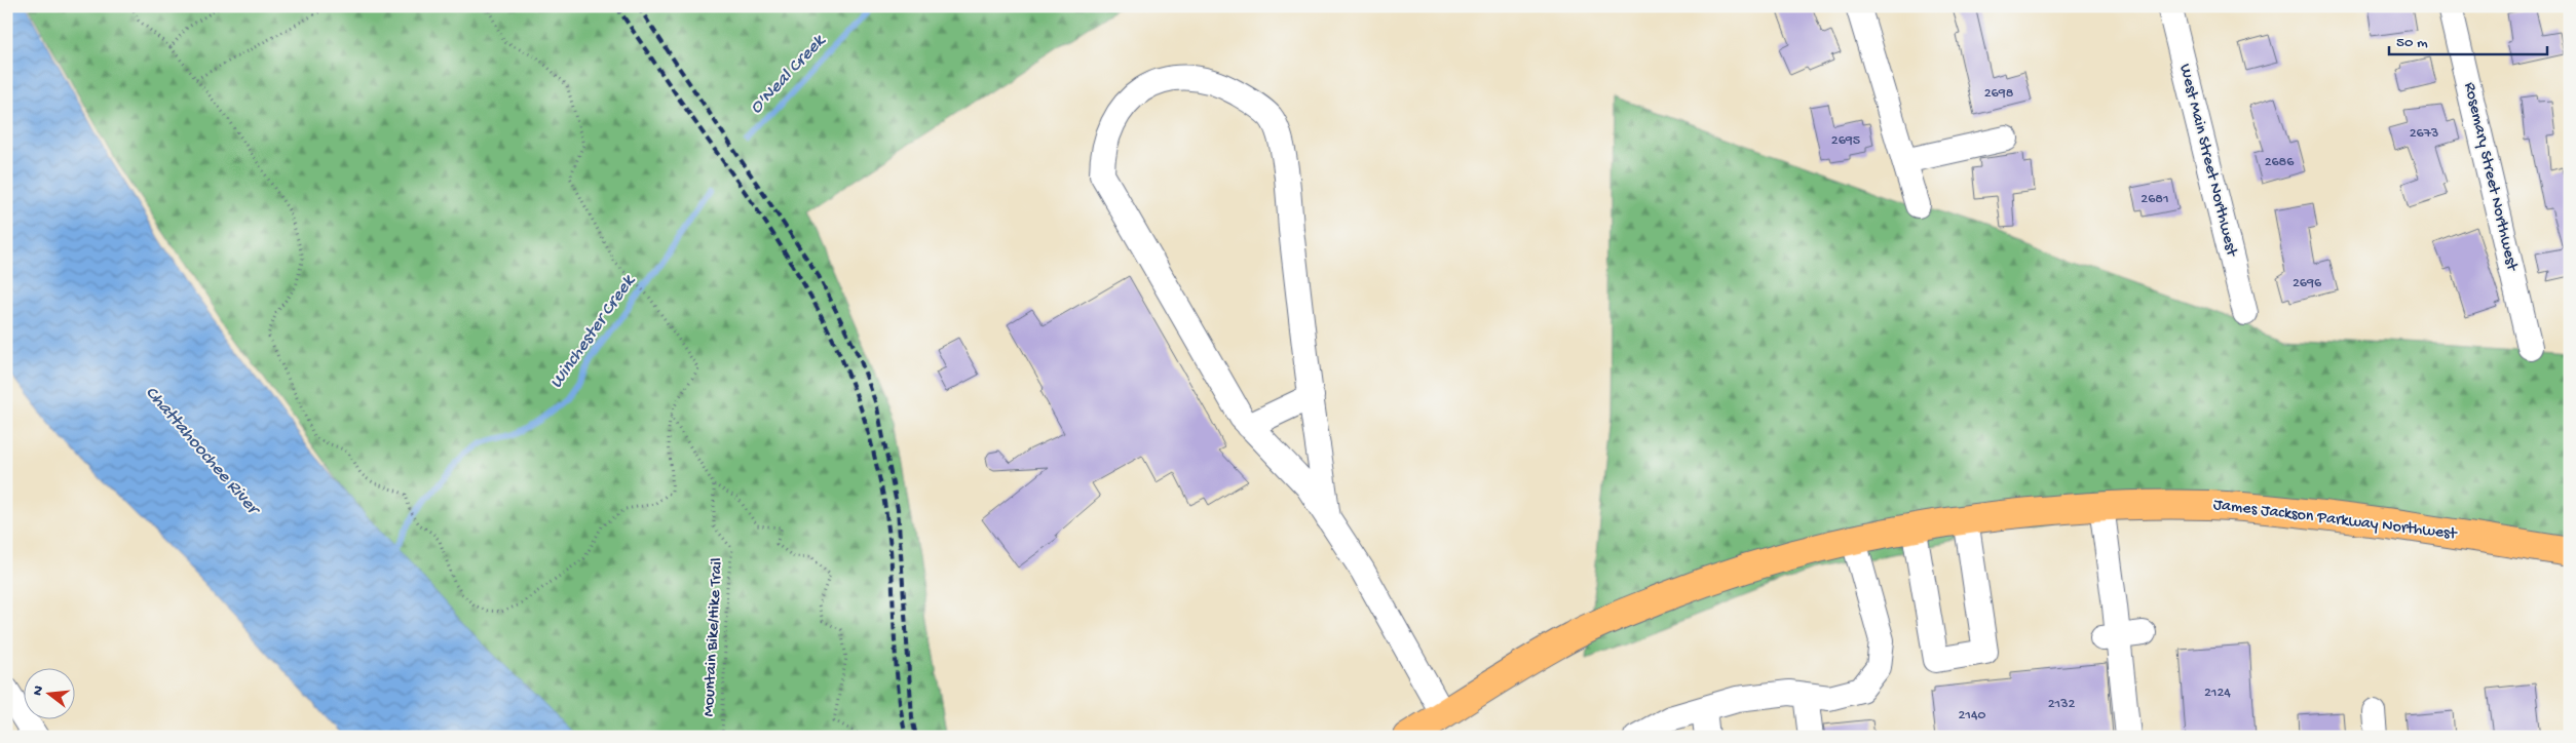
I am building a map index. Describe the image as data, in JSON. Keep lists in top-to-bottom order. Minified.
{"streets":{"main road":["James Jackson Parkway Northwest"],"street":["West Main Street Northwest","Rosemary Street Northwest"],"path":["Mountain Bike/Hike Trail"]},"water":["O'Neal Creek","Winchester Creek","Chattahoochee River"],"house_numbers":["2698","2673","2695","2686","2681","2696","2124","2132","2140"],"scale_bar":"50 m","north":"left"}
